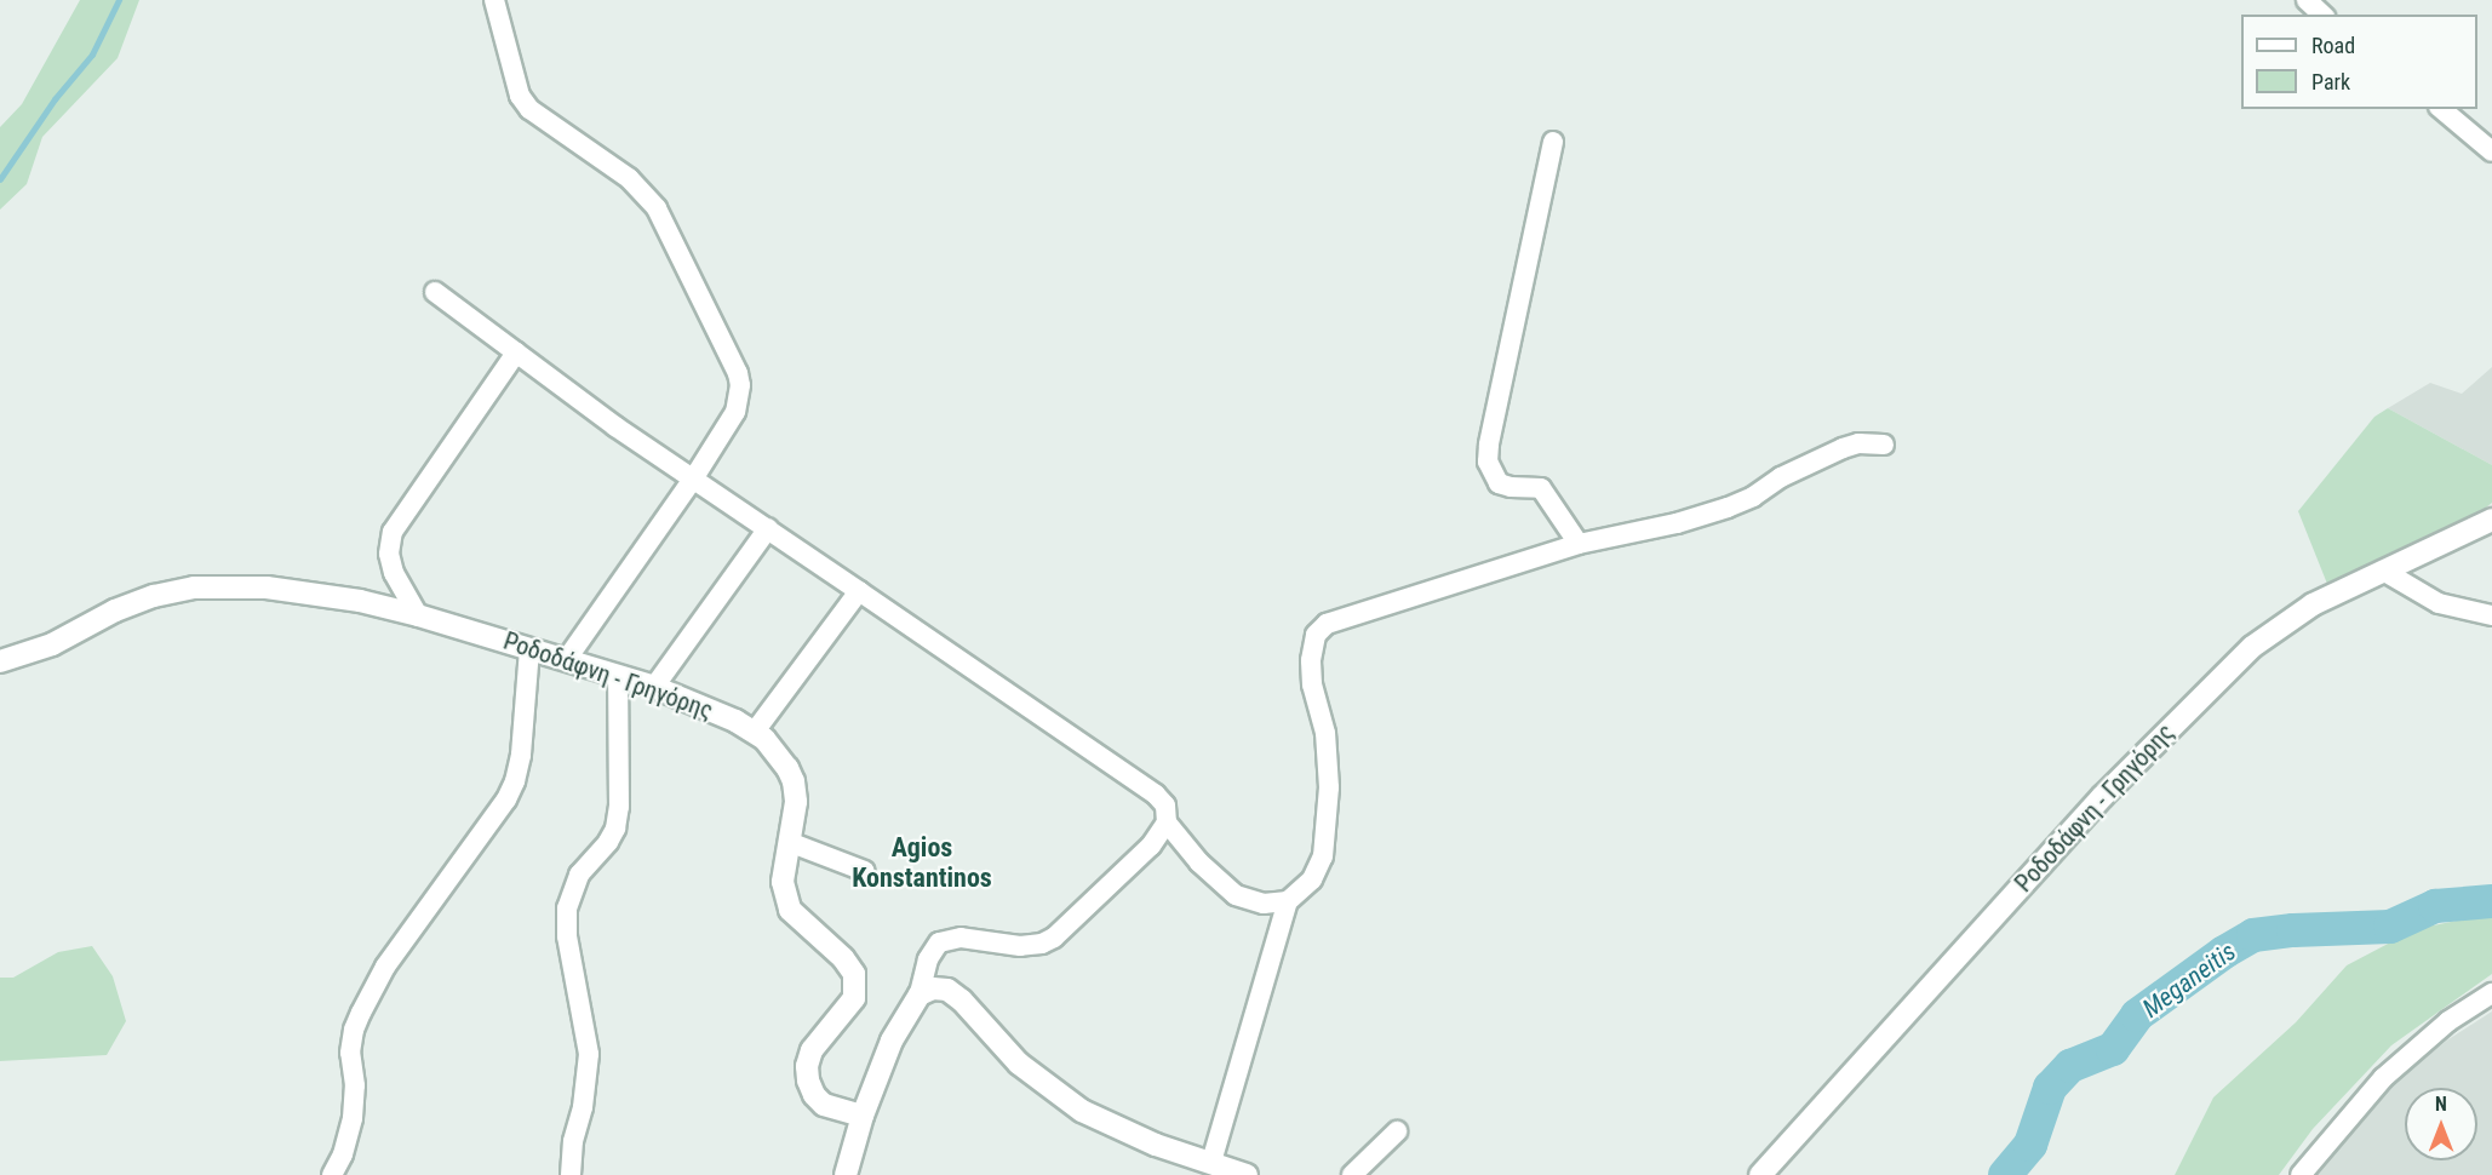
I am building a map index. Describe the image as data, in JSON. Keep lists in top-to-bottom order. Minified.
{"streets":{"main road":["Ροδοδάφνη - Γρηγόρης"]},"districts":["Agios Konstantinos"],"water":["Meganeitis"],"legend":["Road","Park"],"north":"top"}
